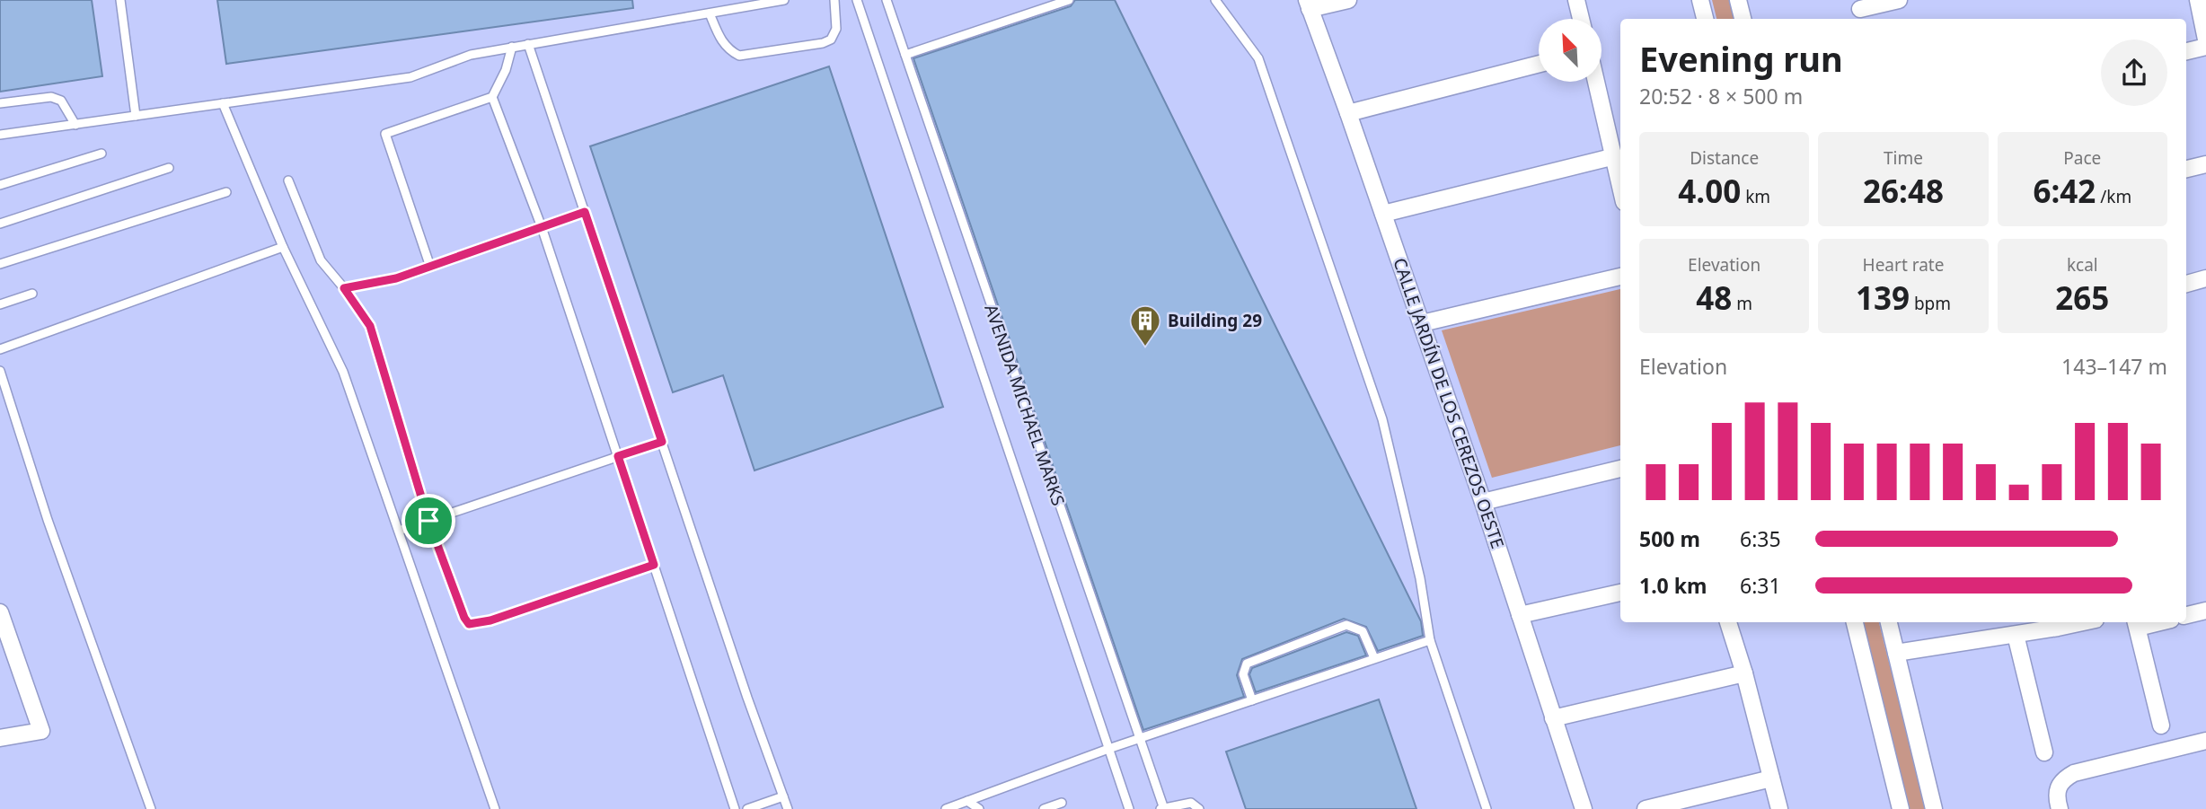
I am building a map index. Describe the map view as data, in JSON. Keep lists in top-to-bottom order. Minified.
{"streets":{"street":["CALLE JARDÍN DE LOS CEREZOS OESTE"],"lane":["AVENIDA MICHAEL MARKS"]},"places":{"building":["Building 29"]},"north":"top left","page":{"heading":["Evening run","20:52 · 8 × 500 m"],"stats":[["Distance","4.00 km"],["Time","26:48"],["Pace","6:42 /km"],["Elevation","48 m"],["Heart rate","139 bpm"],["kcal","265"]],"chart":["Elevation","143–147 m"],"list":[{"name":"500 m","note":"6:35"},{"name":"1.0 km","note":"6:31"}]}}
